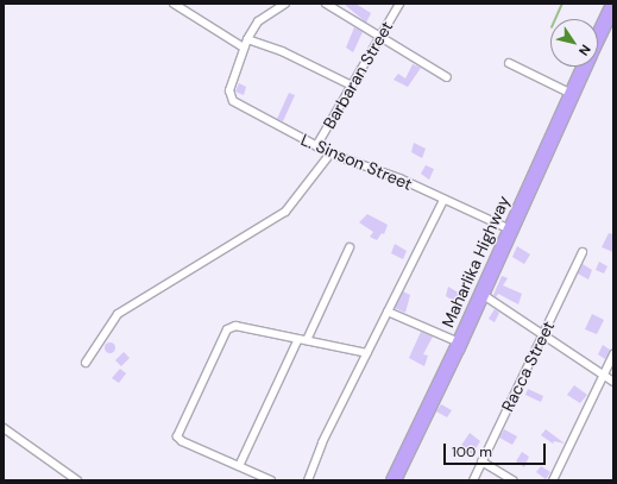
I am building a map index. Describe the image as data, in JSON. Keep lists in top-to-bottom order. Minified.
{"streets":{"highway":["Maharlika Highway"],"street":["Barbaran Street","L. Sinson Street","Racca Street"]},"crossings":[["Barbaran Street","L. Sinson Street"],["L. Sinson Street","Maharlika Highway"]],"scale_bar":"100 m","north":"bottom right"}
